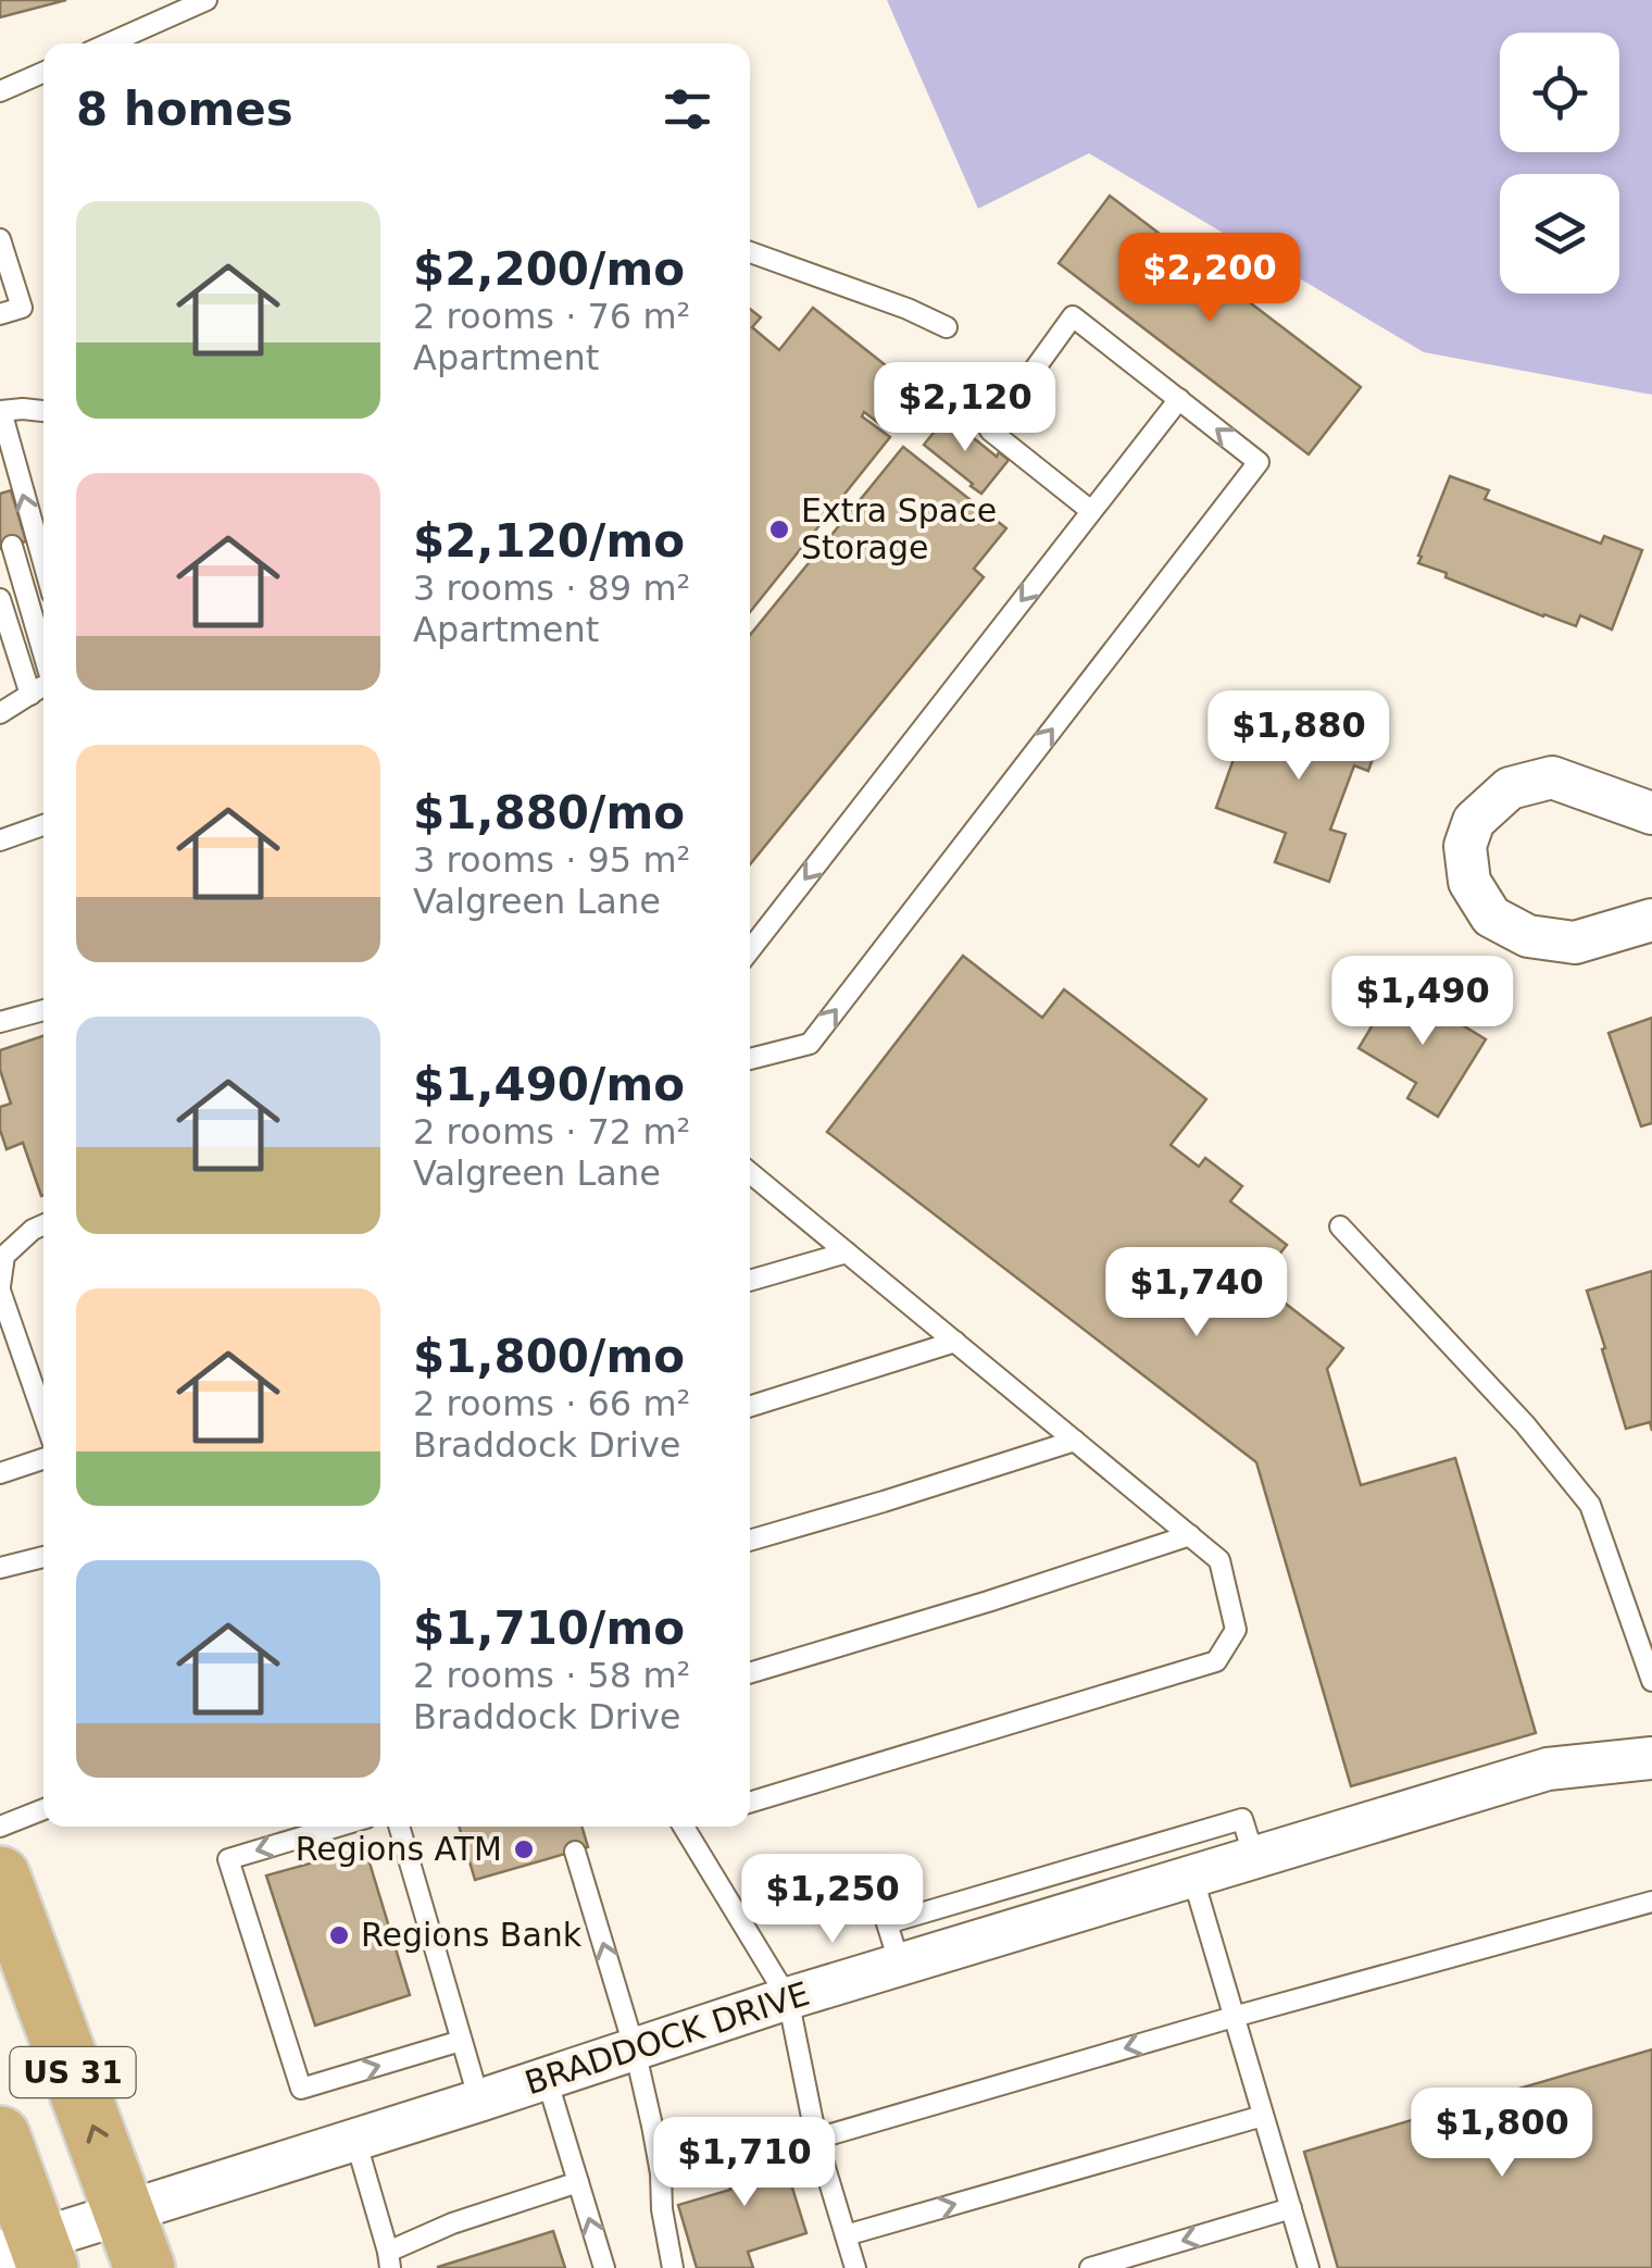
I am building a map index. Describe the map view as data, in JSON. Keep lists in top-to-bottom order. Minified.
{"streets":{"main road":["US 31"],"street":["BRADDOCK DRIVE"]},"crossings":[["BRADDOCK DRIVE","US 31"]],"places":["Extra Space Storage","Regions ATM","Regions Bank"],"page":{"heading":"8 homes","list":[{"name":"$2,200/mo","note":"2 rooms · 76 m² · Apartment"},{"name":"$2,120/mo","note":"3 rooms · 89 m² · Apartment"},{"name":"$1,880/mo","note":"3 rooms · 95 m² · Valgreen Lane"},{"name":"$1,490/mo","note":"2 rooms · 72 m² · Valgreen Lane"},{"name":"$1,800/mo","note":"2 rooms · 66 m² · Braddock Drive"},{"name":"$1,710/mo","note":"2 rooms · 58 m² · Braddock Drive"}],"price":["$2,200","$2,120","$1,880","$1,490","$1,740","$1,250","$1,800","$1,710"]}}
